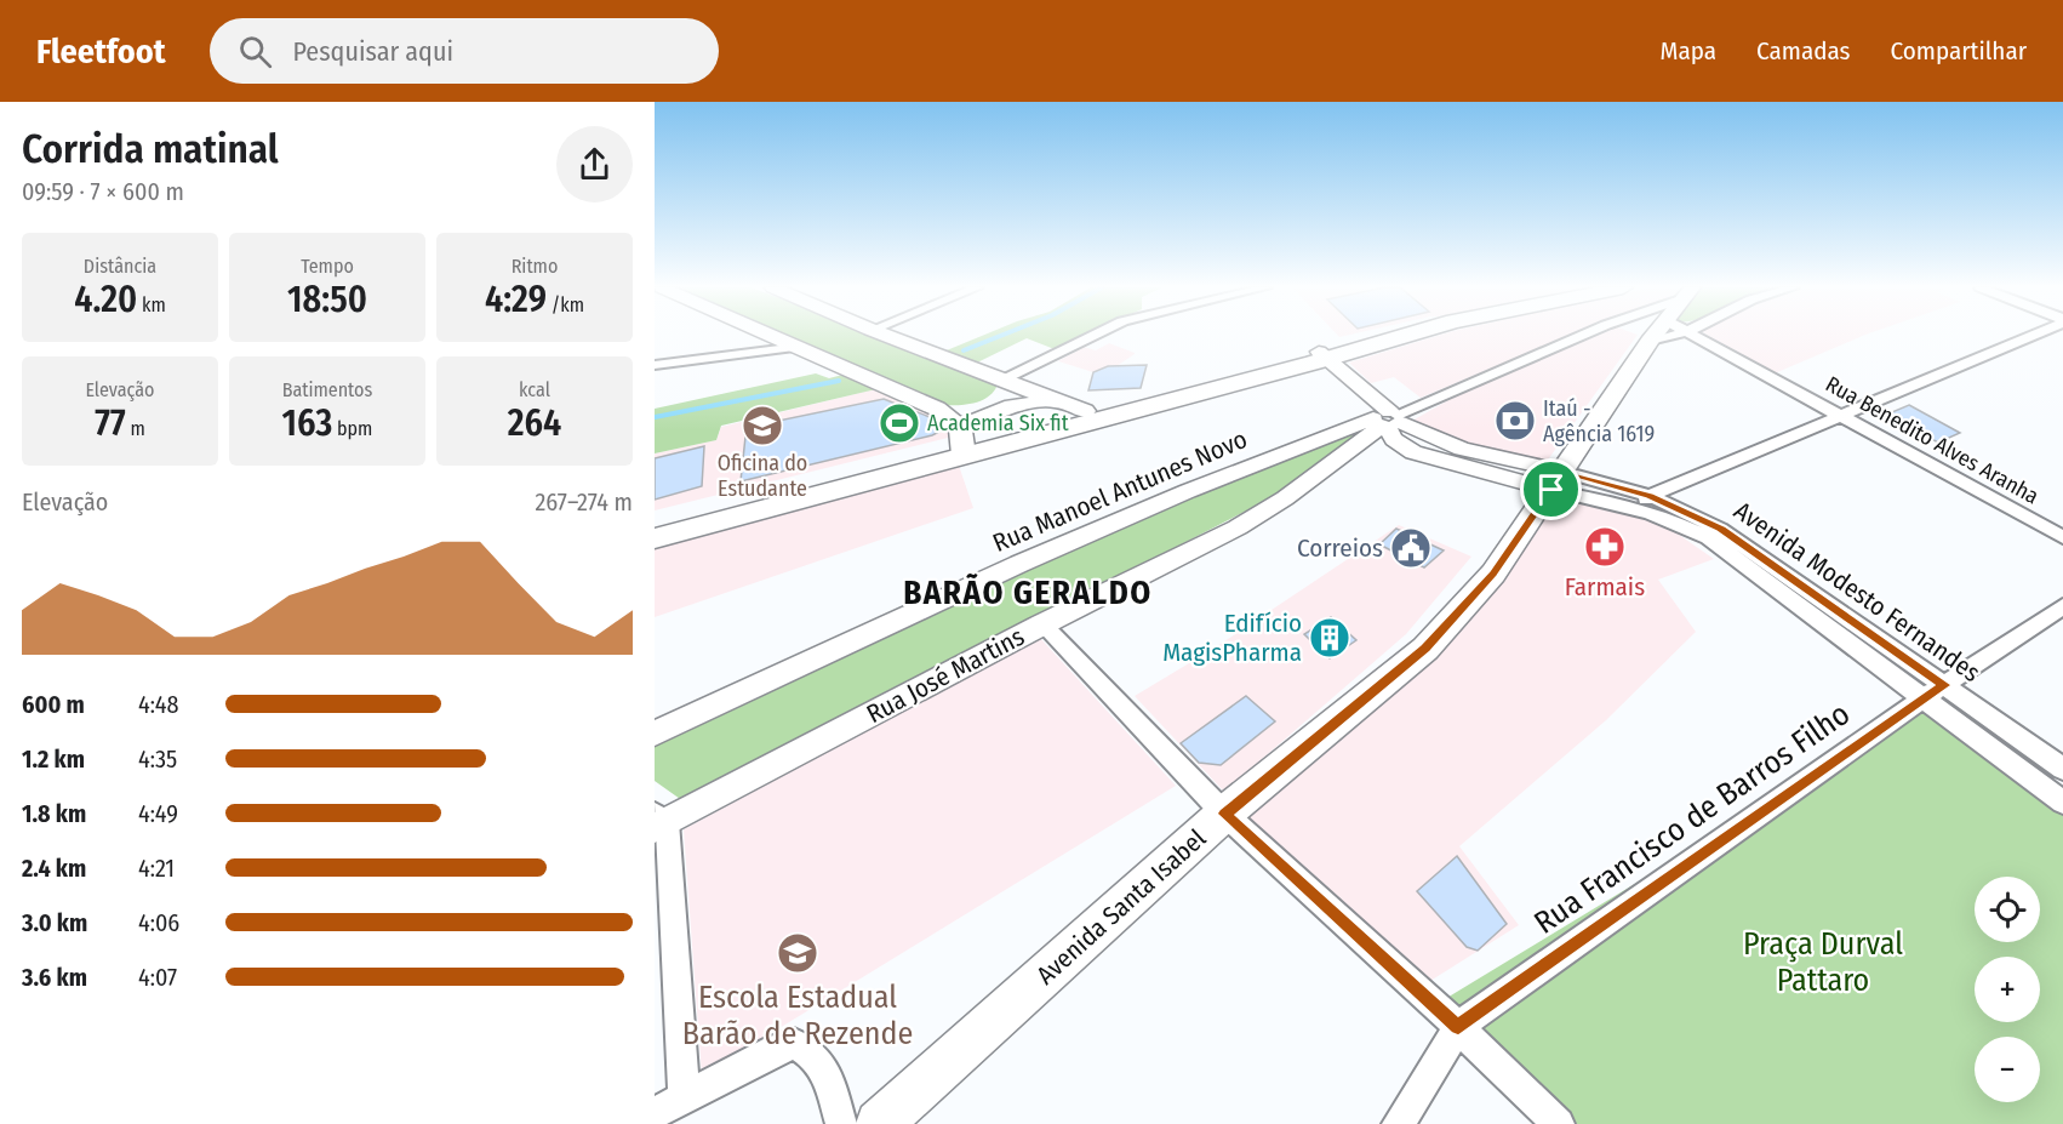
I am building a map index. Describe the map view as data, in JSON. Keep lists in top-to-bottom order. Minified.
{"streets":{"main road":["Avenida Santa Isabel"],"street":["Rua Benedito Alves Aranha","Rua Manoel Antunes Novo","Avenida Modesto Fernandes","Rua José Martins","Rua Francisco de Barros Filho"]},"crossings":[["Rua Manoel Antunes Novo","Avenida Modesto Fernandes"],["Rua Manoel Antunes Novo","Rua José Martins"],["Avenida Modesto Fernandes","Rua José Martins"],["Avenida Modesto Fernandes","Rua Francisco de Barros Filho"],["Avenida Modesto Fernandes","Avenida Santa Isabel"]],"districts":["BARÃO GERALDO"],"parks":["Praça Durval Pattaro"],"places":{"bank":["Itaú - Agência 1619"],"sports":["Academia Six fit"],"school or university":["Oficina do Estudante","Escola Estadual Barão de Rezende"],"pharmacy":["Farmais"],"public building":["Correios"],"building":["Edifício MagisPharma"]},"page":{"header":"Fleetfoot","search":"Pesquisar aqui","nav":["Mapa","Camadas","Compartilhar"],"heading":["Corrida matinal","09:59 · 7 × 600 m"],"stats":[["Distância","4.20 km"],["Tempo","18:50"],["Ritmo","4:29 /km"],["Elevação","77 m"],["Batimentos","163 bpm"],["kcal","264"]],"chart":["Elevação","267–274 m"],"list":[{"name":"600 m","note":"4:48"},{"name":"1.2 km","note":"4:35"},{"name":"1.8 km","note":"4:49"},{"name":"2.4 km","note":"4:21"},{"name":"3.0 km","note":"4:06"},{"name":"3.6 km","note":"4:07"}],"map_buttons":["+","−"]}}
